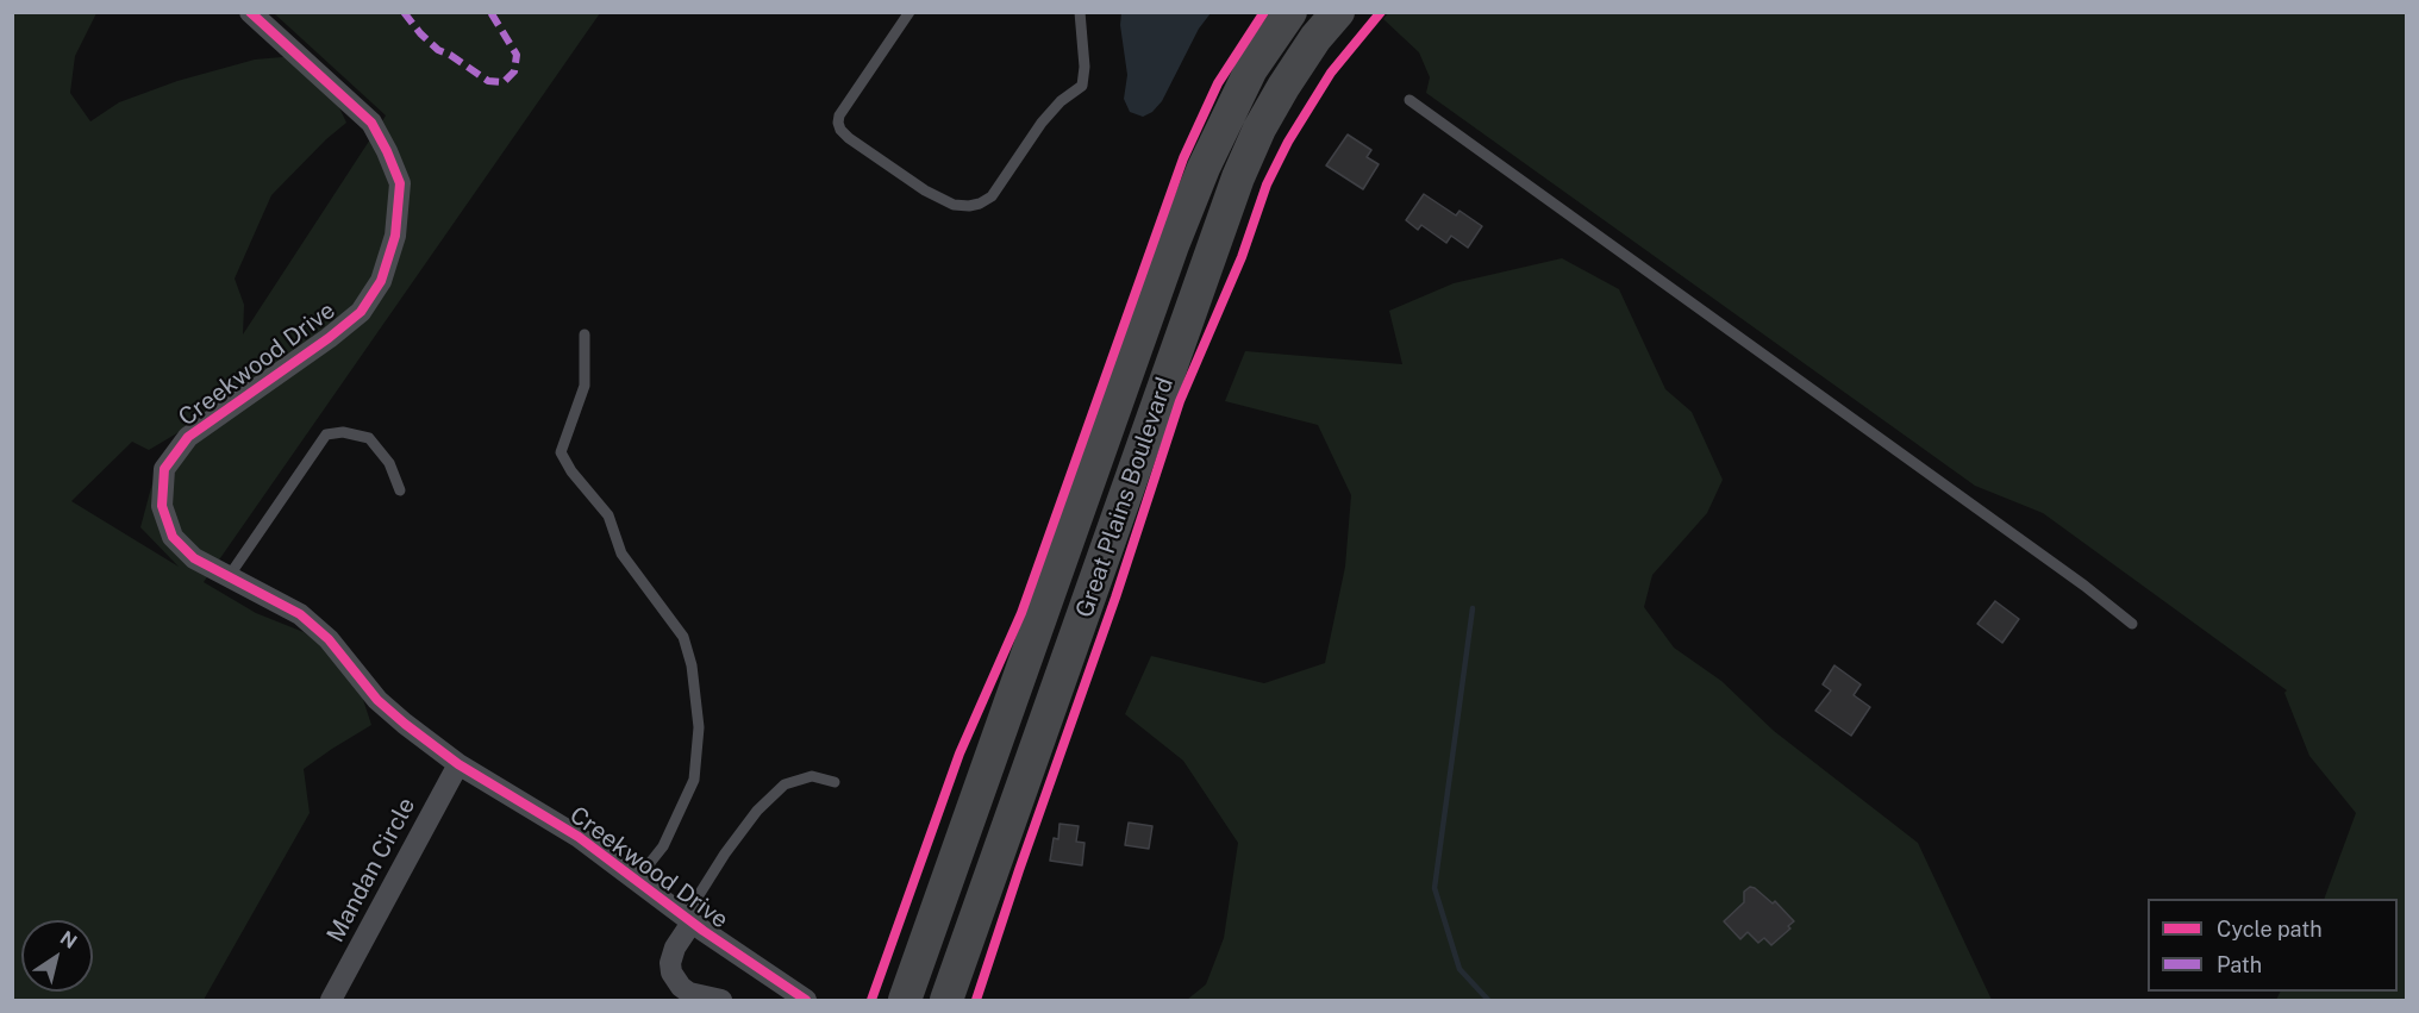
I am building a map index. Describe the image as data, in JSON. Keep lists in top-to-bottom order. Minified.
{"streets":{"main road":["Great Plains Boulevard"],"street":["Creekwood Drive","Mandan Circle"]},"crossings":[["Creekwood Drive","Mandan Circle"]],"legend":["Cycle path","Path"],"north":"top right"}
